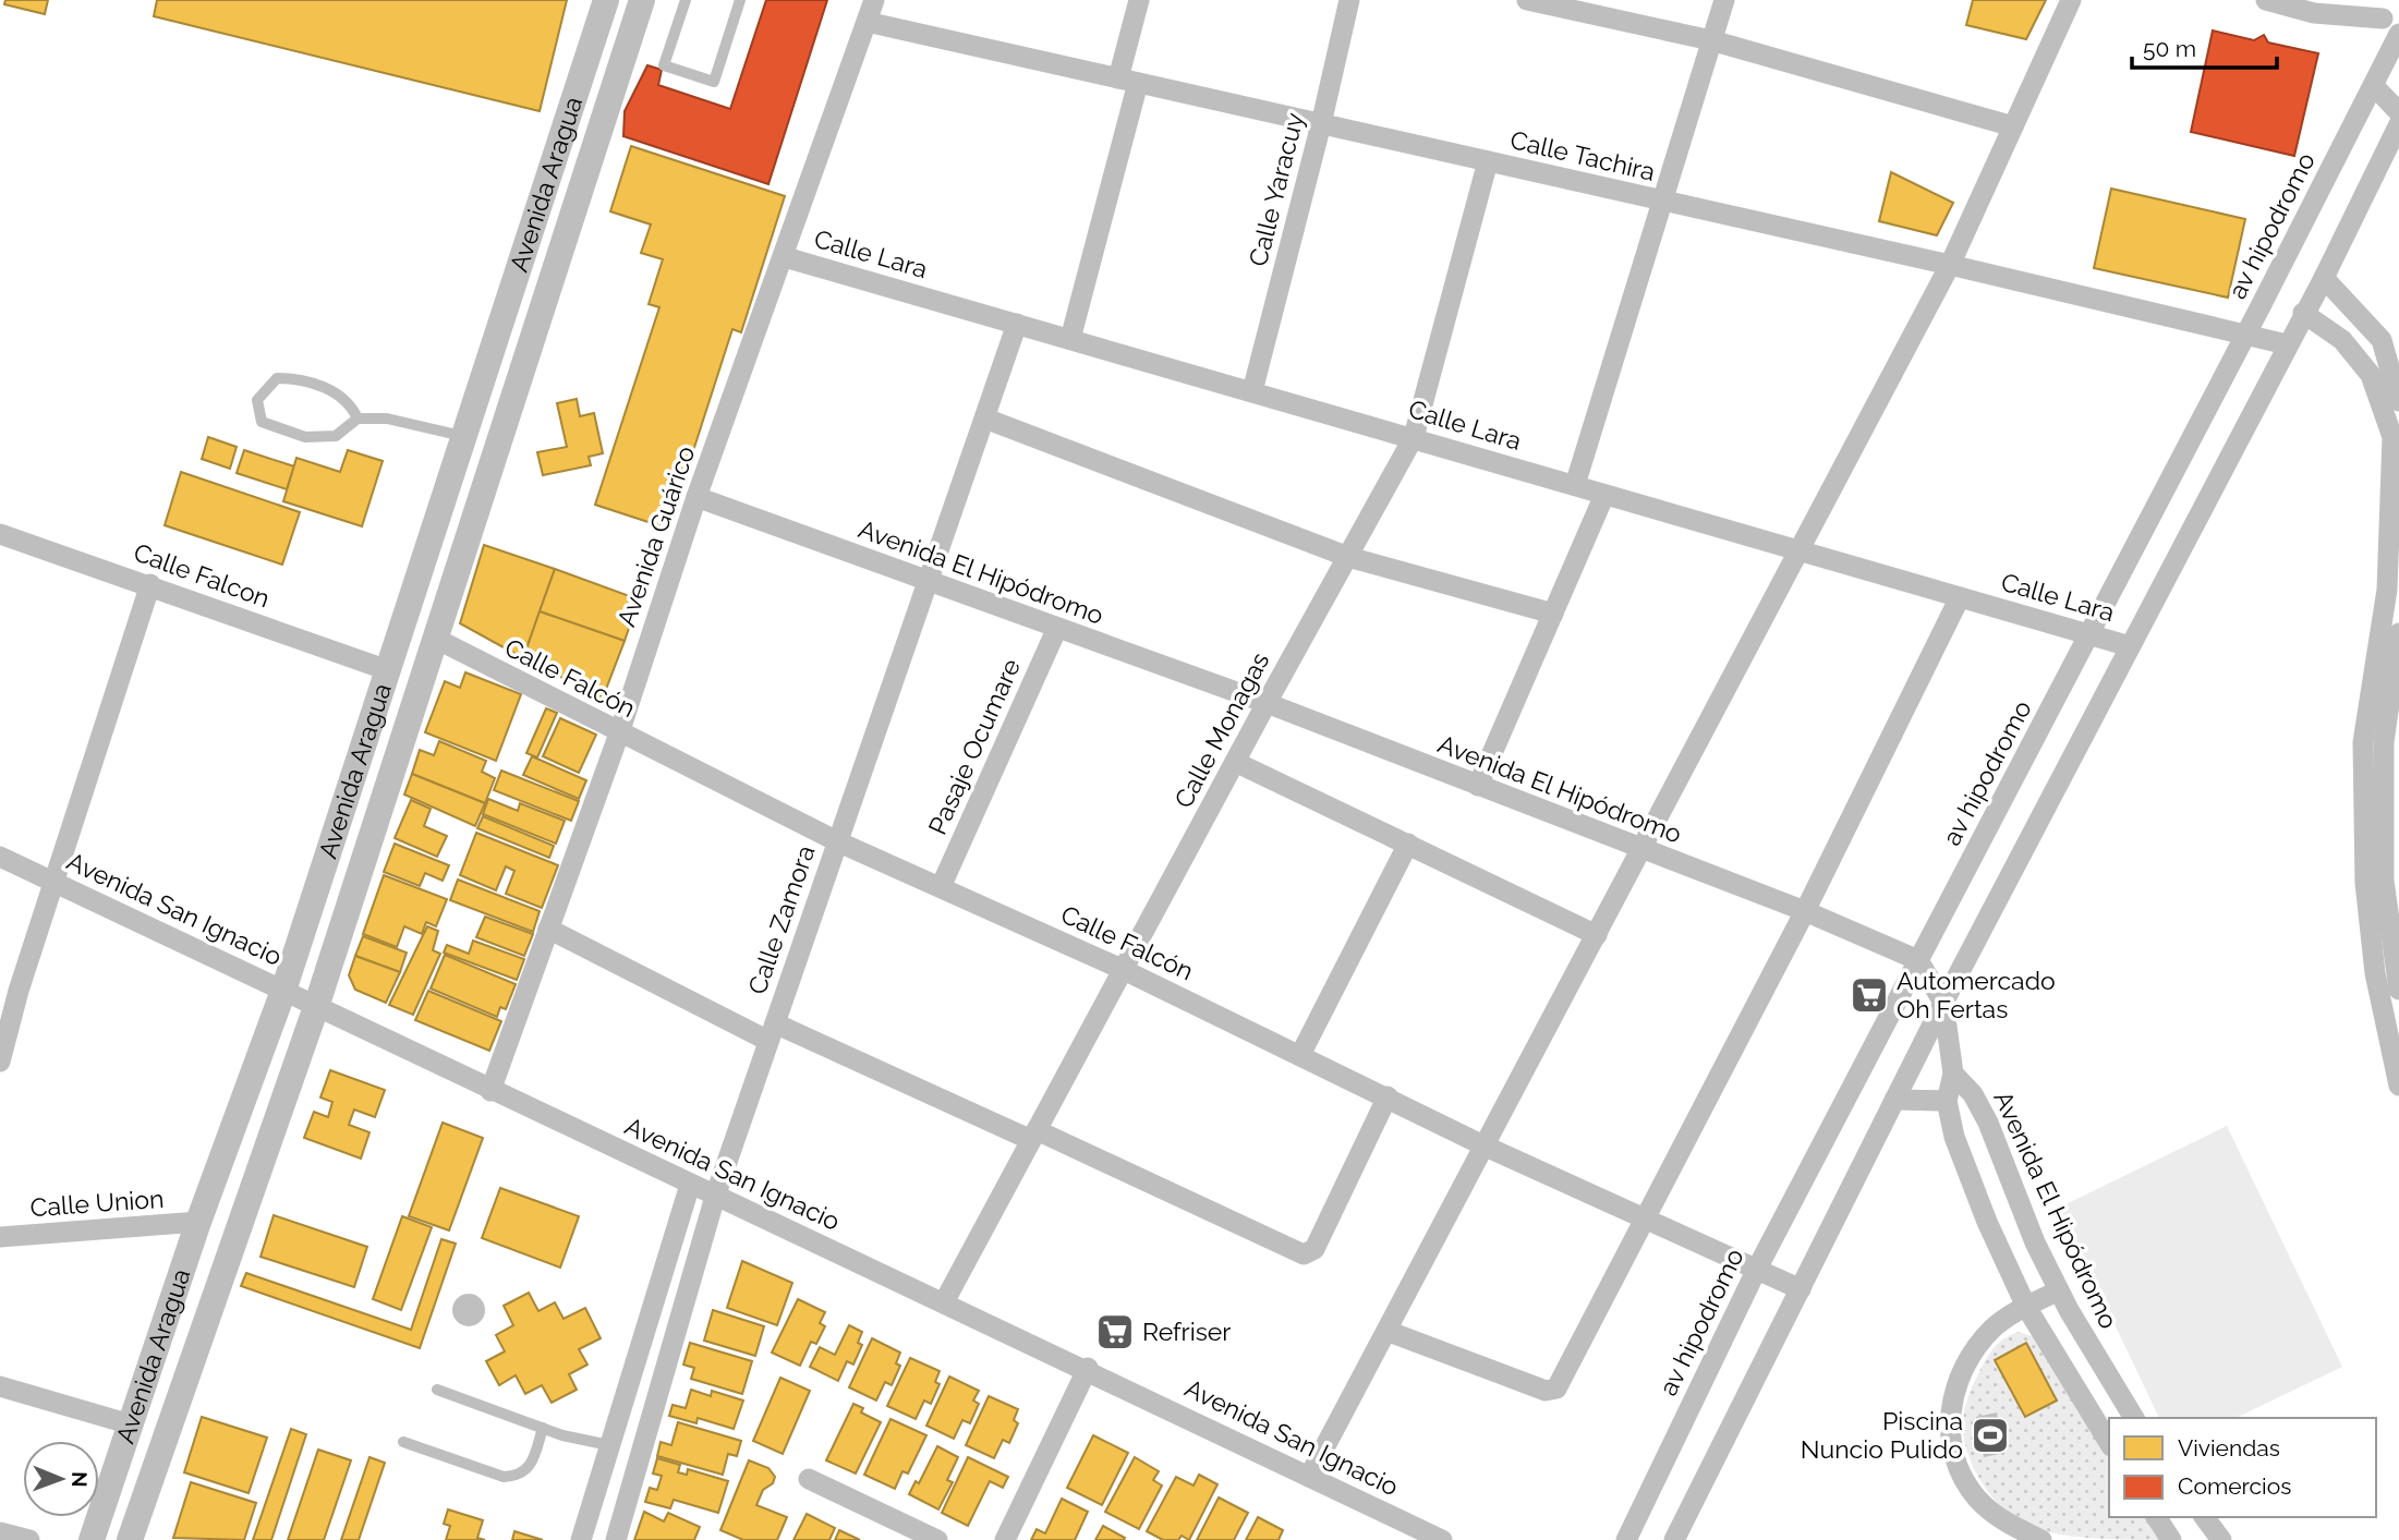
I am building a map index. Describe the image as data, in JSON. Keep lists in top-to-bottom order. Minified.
{"streets":{"street":["Calle Tachira","Avenida Aragua","Calle Yaracuy","av hipodromo","Calle Lara","Avenida Guárico","Avenida El Hipódromo","Calle Falcon","Calle Falcón","Calle Monagas","Pasaje Ocumare","Avenida San Ignacio","Calle Zamora","Calle Union"]},"crossings":[["Calle Tachira","Calle Yaracuy"],["Calle Tachira","av hipodromo"],["Calle Tachira","Avenida Guárico"],["Calle Tachira","Calle Monagas"],["Avenida Aragua","Calle Falcon"],["Avenida Aragua","Calle Falcón"],["Avenida Aragua","Avenida San Ignacio"],["Avenida Aragua","Calle Union"],["Calle Yaracuy","Calle Lara"],["av hipodromo","Calle Lara"],["av hipodromo","Avenida El Hipódromo"],["av hipodromo","Calle Falcón"],["Calle Lara","Avenida Guárico"],["Calle Lara","Calle Monagas"],["Calle Lara","Calle Zamora"],["Avenida Guárico","Avenida El Hipódromo"],["Avenida Guárico","Calle Falcón"],["Avenida Guárico","Avenida San Ignacio"],["Avenida El Hipódromo","Calle Monagas"],["Avenida El Hipódromo","Pasaje Ocumare"],["Avenida El Hipódromo","Calle Zamora"],["Calle Falcón","Calle Monagas"],["Calle Falcón","Pasaje Ocumare"],["Calle Falcón","Calle Zamora"],["Calle Monagas","Avenida San Ignacio"],["Avenida San Ignacio","Calle Zamora"]],"places":{"supermarket":["Automercado Oh Fertas","Refriser"],"sports":["Piscina Nuncio Pulido"]},"legend":["Viviendas","Comercios"],"scale_bar":"50 m","north":"right"}
